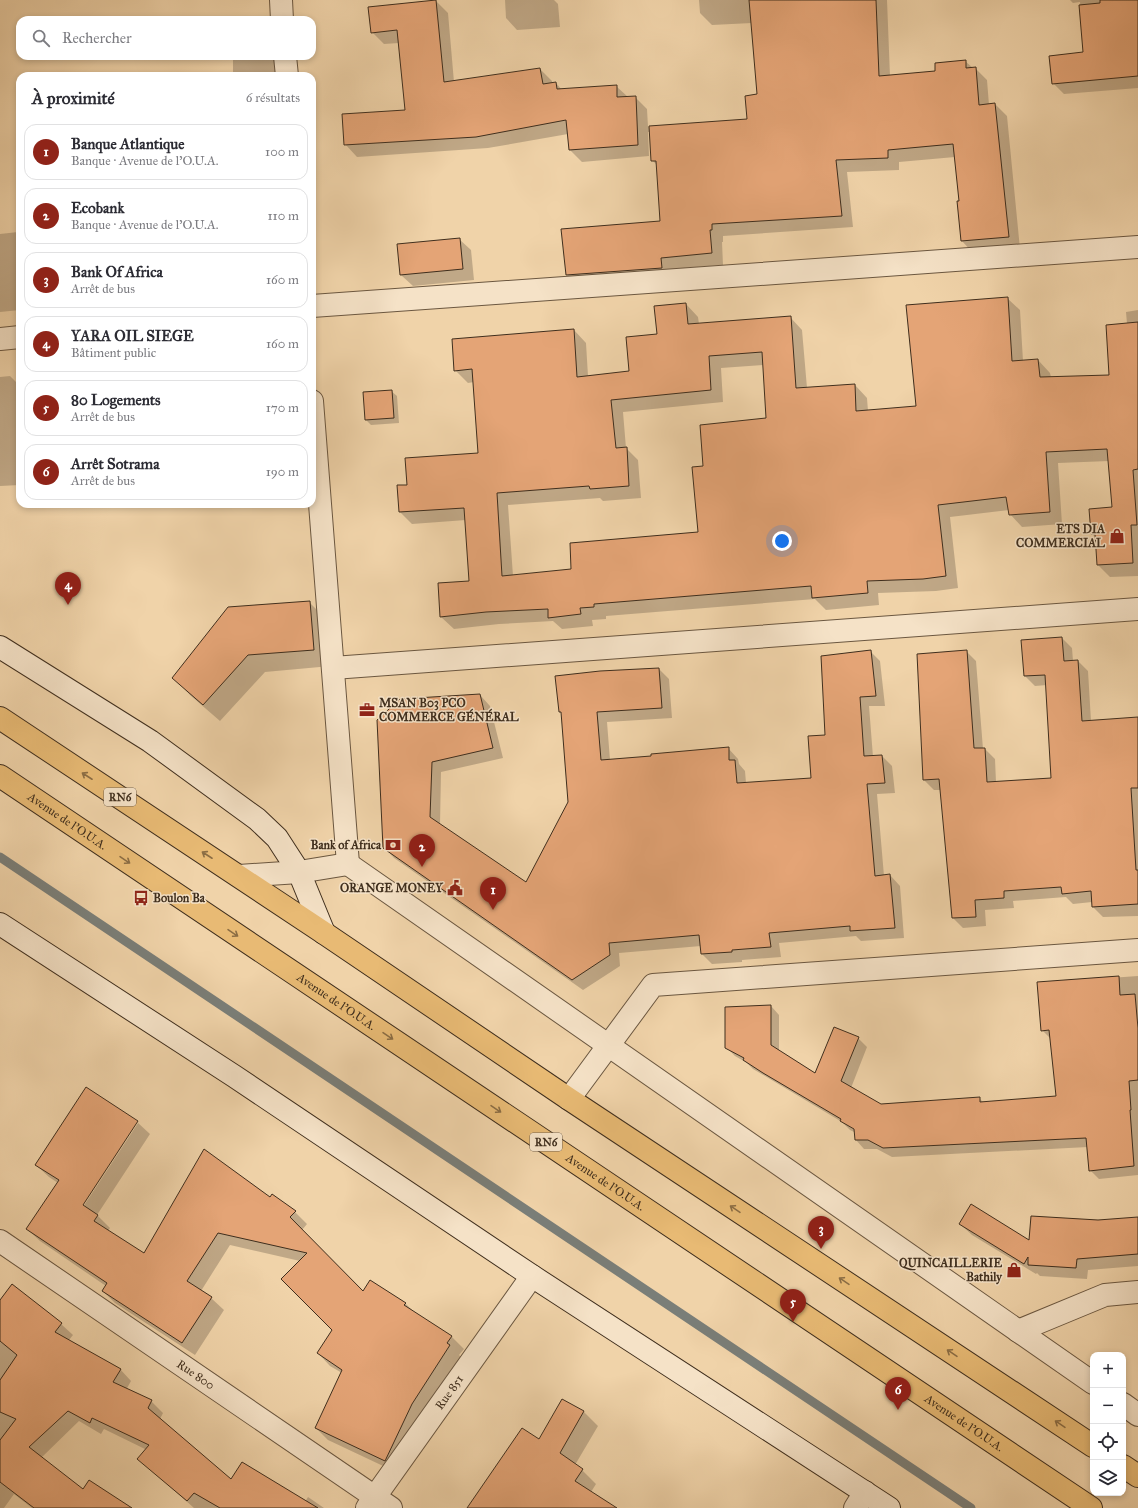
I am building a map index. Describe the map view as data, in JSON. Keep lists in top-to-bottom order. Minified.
{"streets":{"highway":["RN6","Avenue de l'O.U.A."],"street":["Rue 800","Rue 851"]},"crossings":[["Rue 800","Rue 851"]],"places":{"shop":["ETS DIA COMMERCIAL","QUINCAILLERIE Bathily"],"office":["MSAN B03 PCO COMMERCE GÉNÉRAL"],"bank":["Bank of Africa"],"public building":["ORANGE MONEY"],"bus stop":["Boulon Ba"]},"page":{"search":"Rechercher","heading":["À proximité","6 résultats"],"list":[{"mark":"1","name":"Banque Atlantique","note":"Banque · Avenue de l'O.U.A.","value":"100 m"},{"mark":"2","name":"Ecobank","note":"Banque · Avenue de l'O.U.A.","value":"110 m"},{"mark":"3","name":"Bank Of Africa","note":"Arrêt de bus","value":"160 m"},{"mark":"4","name":"YARA OIL SIEGE","note":"Bâtiment public","value":"160 m"},{"mark":"5","name":"80 Logements","note":"Arrêt de bus","value":"170 m"},{"mark":"6","name":"Arrêt Sotrama","note":"Arrêt de bus","value":"190 m"}],"pins":["4","2","1","3","5","6"],"map_buttons":["+","−"]}}
